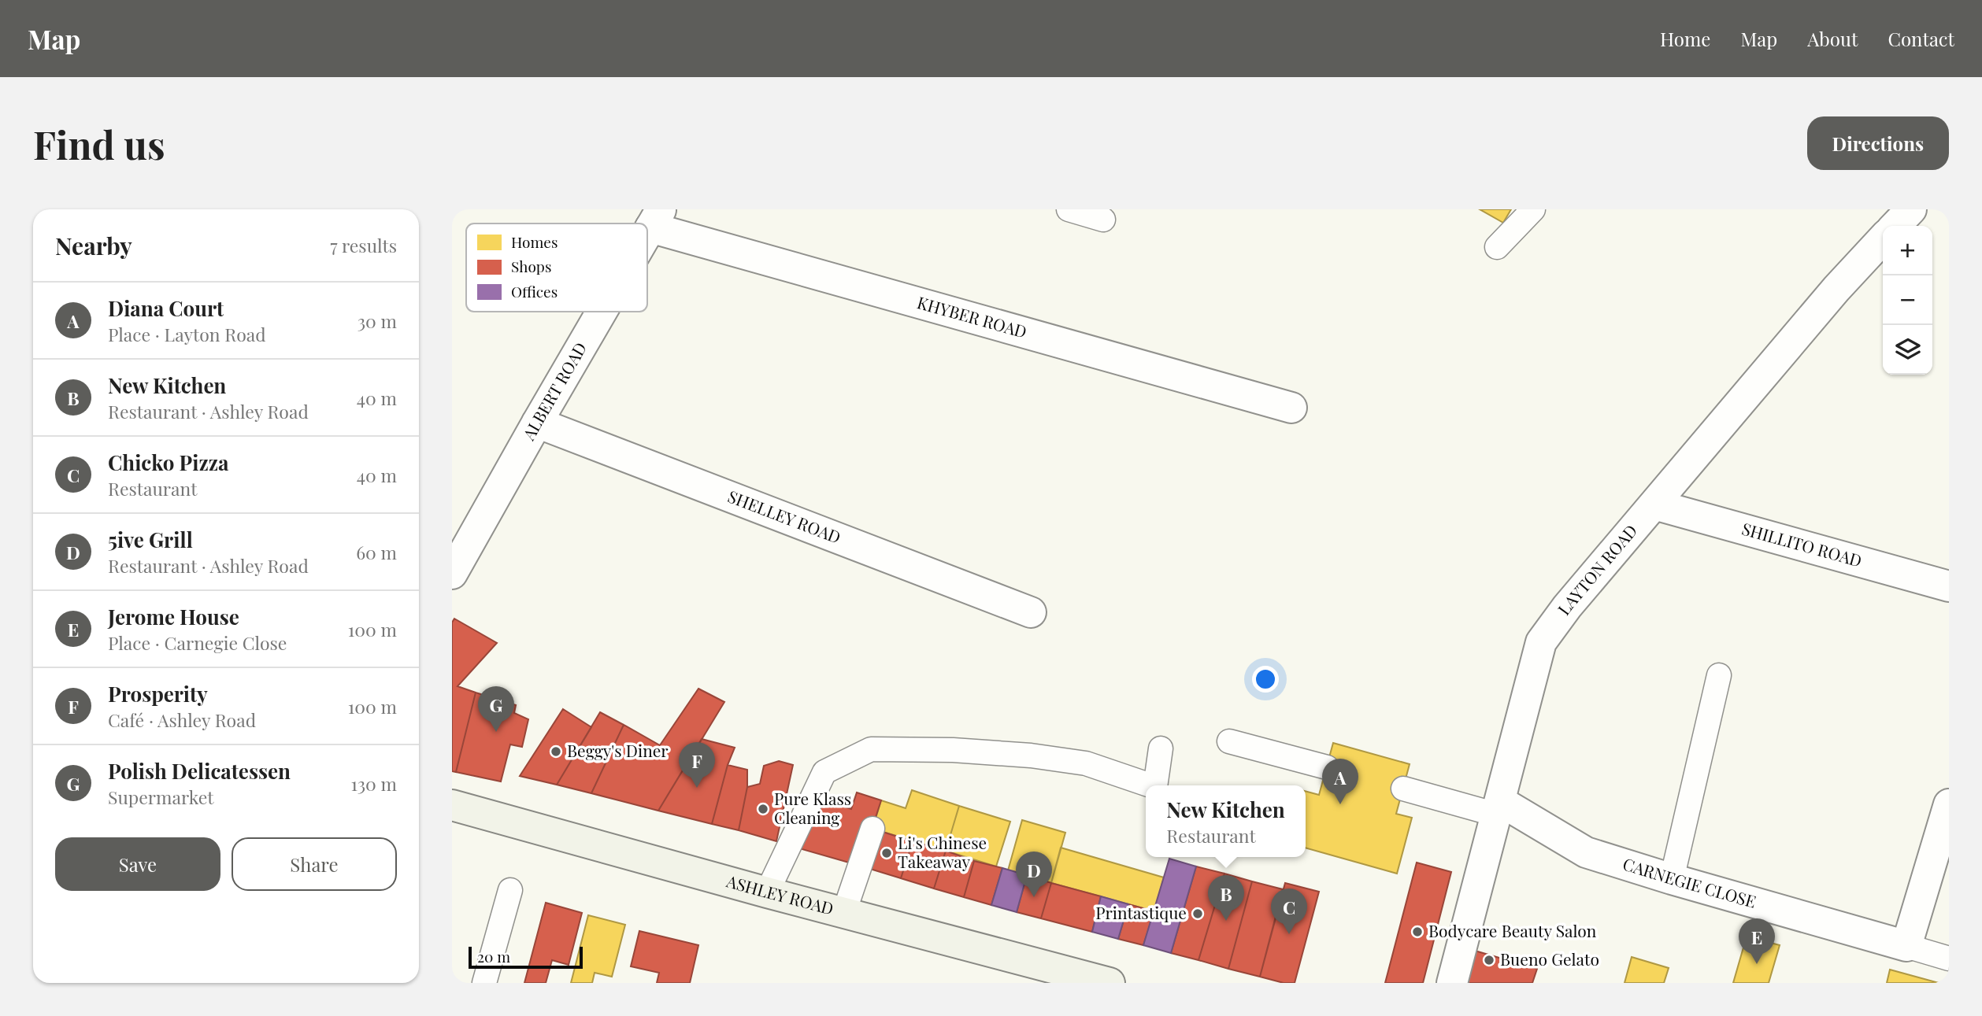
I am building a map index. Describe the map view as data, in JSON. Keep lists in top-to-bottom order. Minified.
{"streets":{"main road":["ASHLEY ROAD"],"street":["KHYBER ROAD","ALBERT ROAD","SHELLEY ROAD","SHILLITO ROAD","LAYTON ROAD","CARNEGIE CLOSE"]},"crossings":[["KHYBER ROAD","ALBERT ROAD"],["ALBERT ROAD","SHELLEY ROAD"],["SHILLITO ROAD","LAYTON ROAD"],["LAYTON ROAD","CARNEGIE CLOSE"]],"places":["Beggy's Diner","Pure Klass Cleaning","Li's Chinese Takeaway","Printastique","Bodycare Beauty Salon","Bueno Gelato"],"legend":["Homes","Shops","Offices"],"scale_bar":"20 m","page":{"header":"Map","nav":["Home","Map","About","Contact"],"buttons":["Directions",["Save","Share"]],"title":"Find us","heading":["Nearby","7 results"],"map_buttons":["+","−"],"list":[{"mark":"A","name":"Diana Court","note":"Place · Layton Road","value":"30 m"},{"mark":"B","name":"New Kitchen","note":"Restaurant · Ashley Road","value":"40 m"},{"mark":"C","name":"Chicko Pizza","note":"Restaurant","value":"40 m"},{"mark":"D","name":"5ive Grill","note":"Restaurant · Ashley Road","value":"60 m"},{"mark":"E","name":"Jerome House","note":"Place · Carnegie Close","value":"100 m"},{"mark":"F","name":"Prosperity","note":"Café · Ashley Road","value":"100 m"},{"mark":"G","name":"Polish Delicatessen","note":"Supermarket","value":"130 m"}],"pins":["G","F","A","D","B","C","E"],"popup":["New Kitchen","Restaurant"],"scale":"20 m"}}
